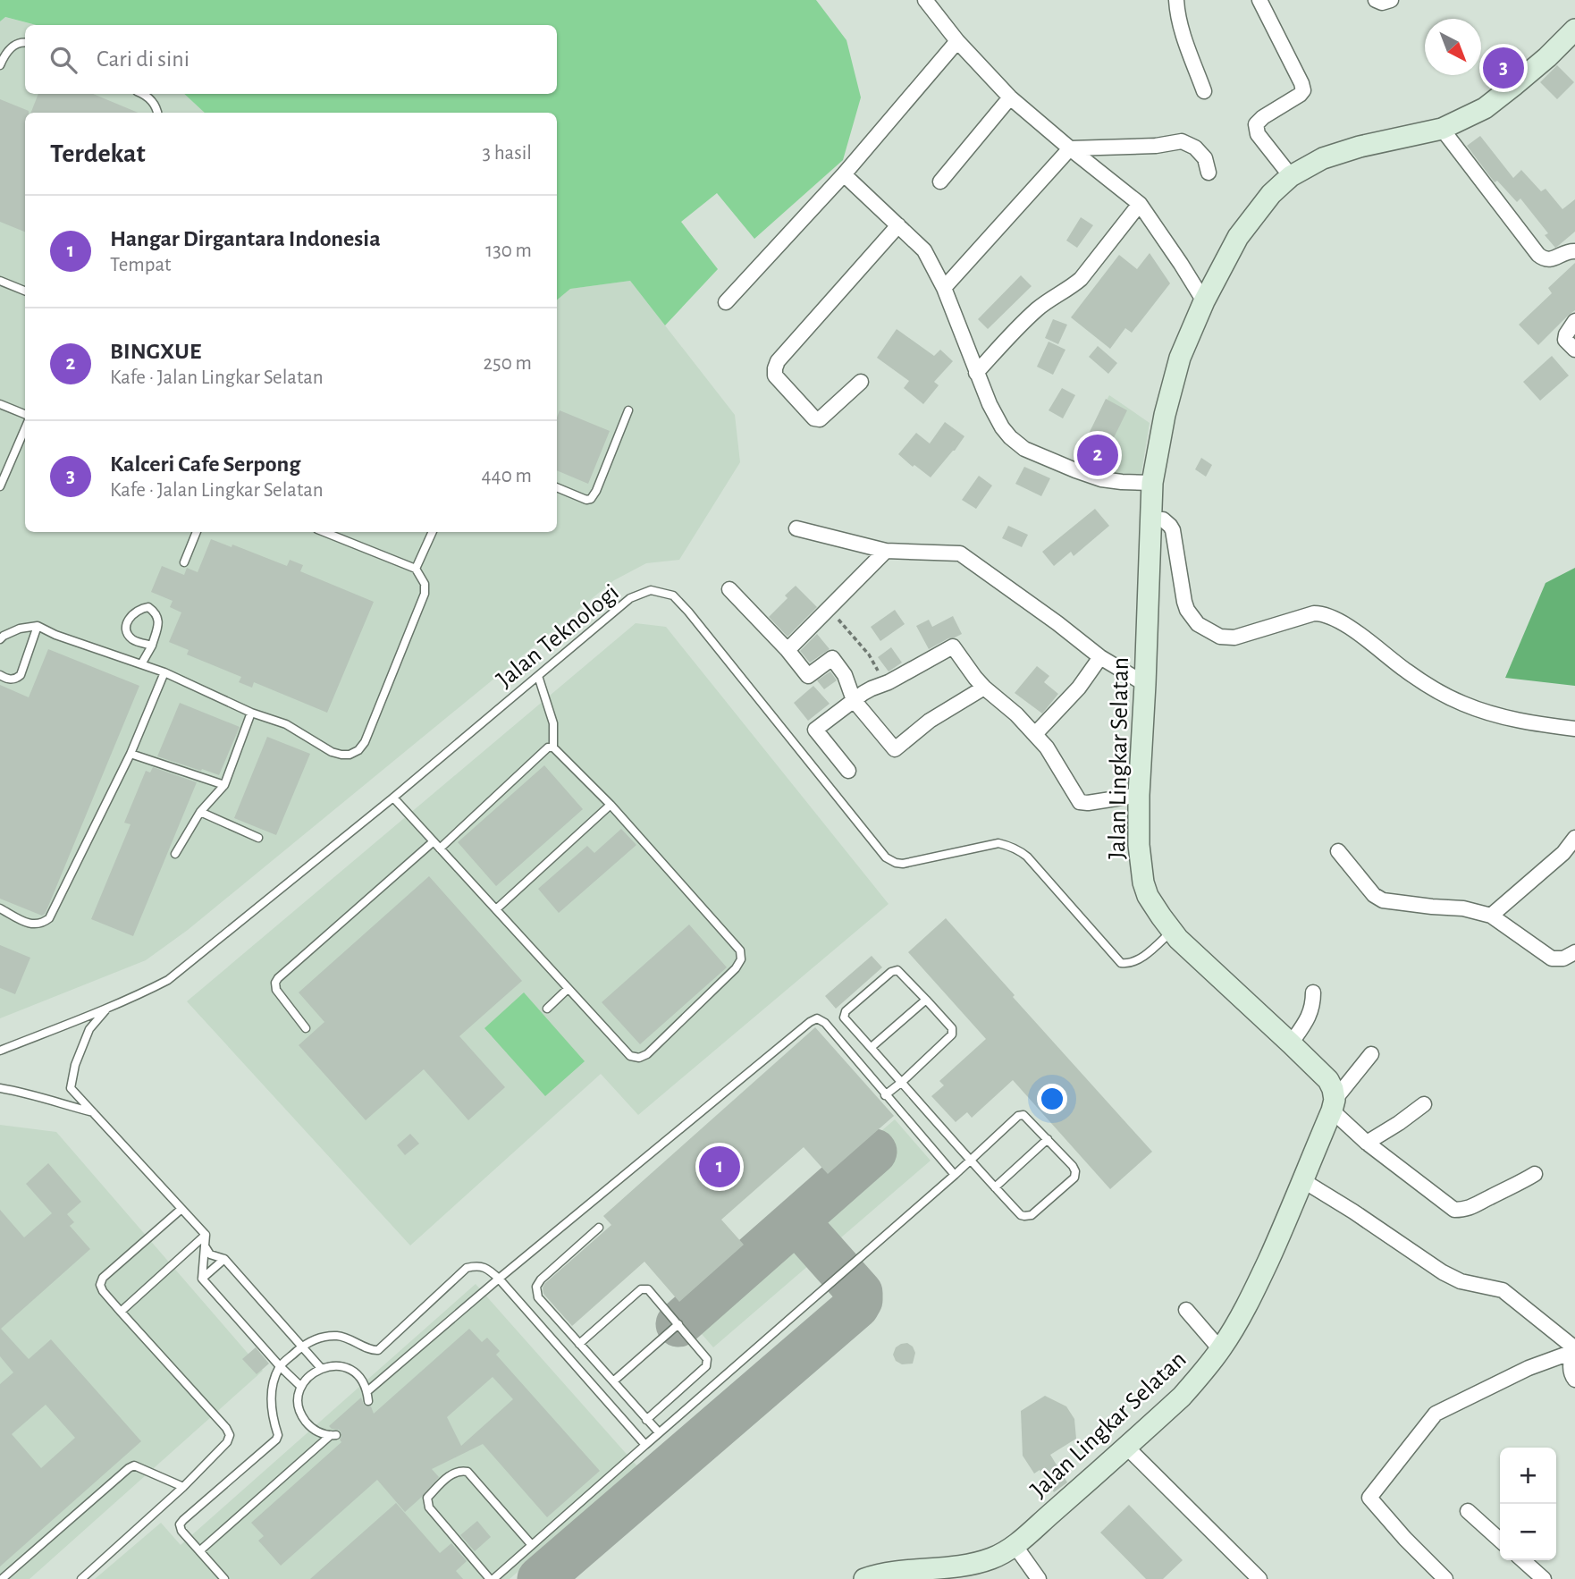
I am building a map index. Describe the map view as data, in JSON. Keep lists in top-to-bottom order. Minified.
{"streets":{"main road":["Jalan Lingkar Selatan"],"lane":["Jalan Teknologi"]},"crossings":[["Jalan Teknologi","Jalan Lingkar Selatan"]],"north":"bottom right","page":{"search":"Cari di sini","pins":["3","2","1"],"heading":["Terdekat","3 hasil"],"list":[{"mark":"1","name":"Hangar Dirgantara Indonesia","note":"Tempat","value":"130 m"},{"mark":"2","name":"BINGXUE","note":"Kafe · Jalan Lingkar Selatan","value":"250 m"},{"mark":"3","name":"Kalceri Cafe Serpong","note":"Kafe · Jalan Lingkar Selatan","value":"440 m"}],"map_buttons":["+","−"]}}
